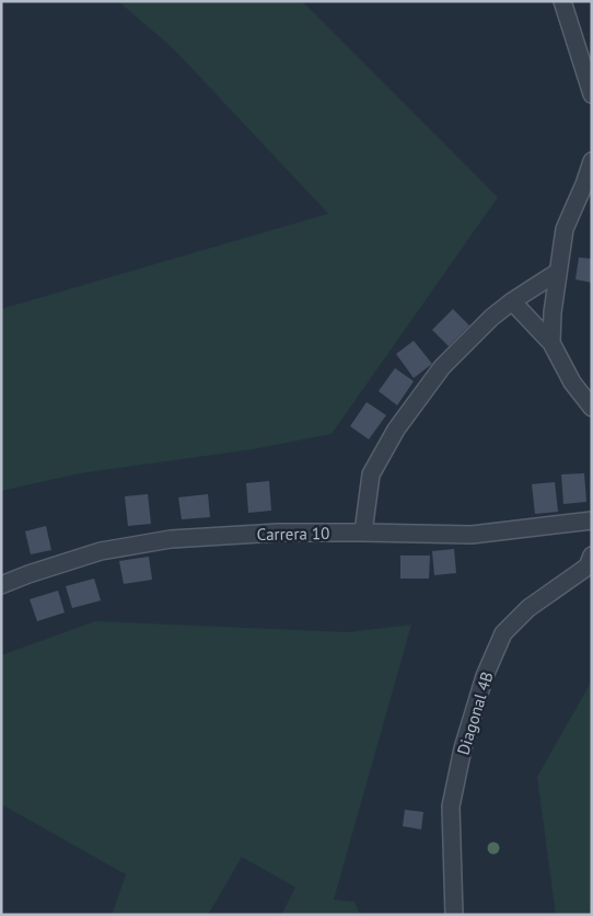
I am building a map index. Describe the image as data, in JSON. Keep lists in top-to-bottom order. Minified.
{"streets":{"street":["Carrera 10","Diagonal 4B"]}}
